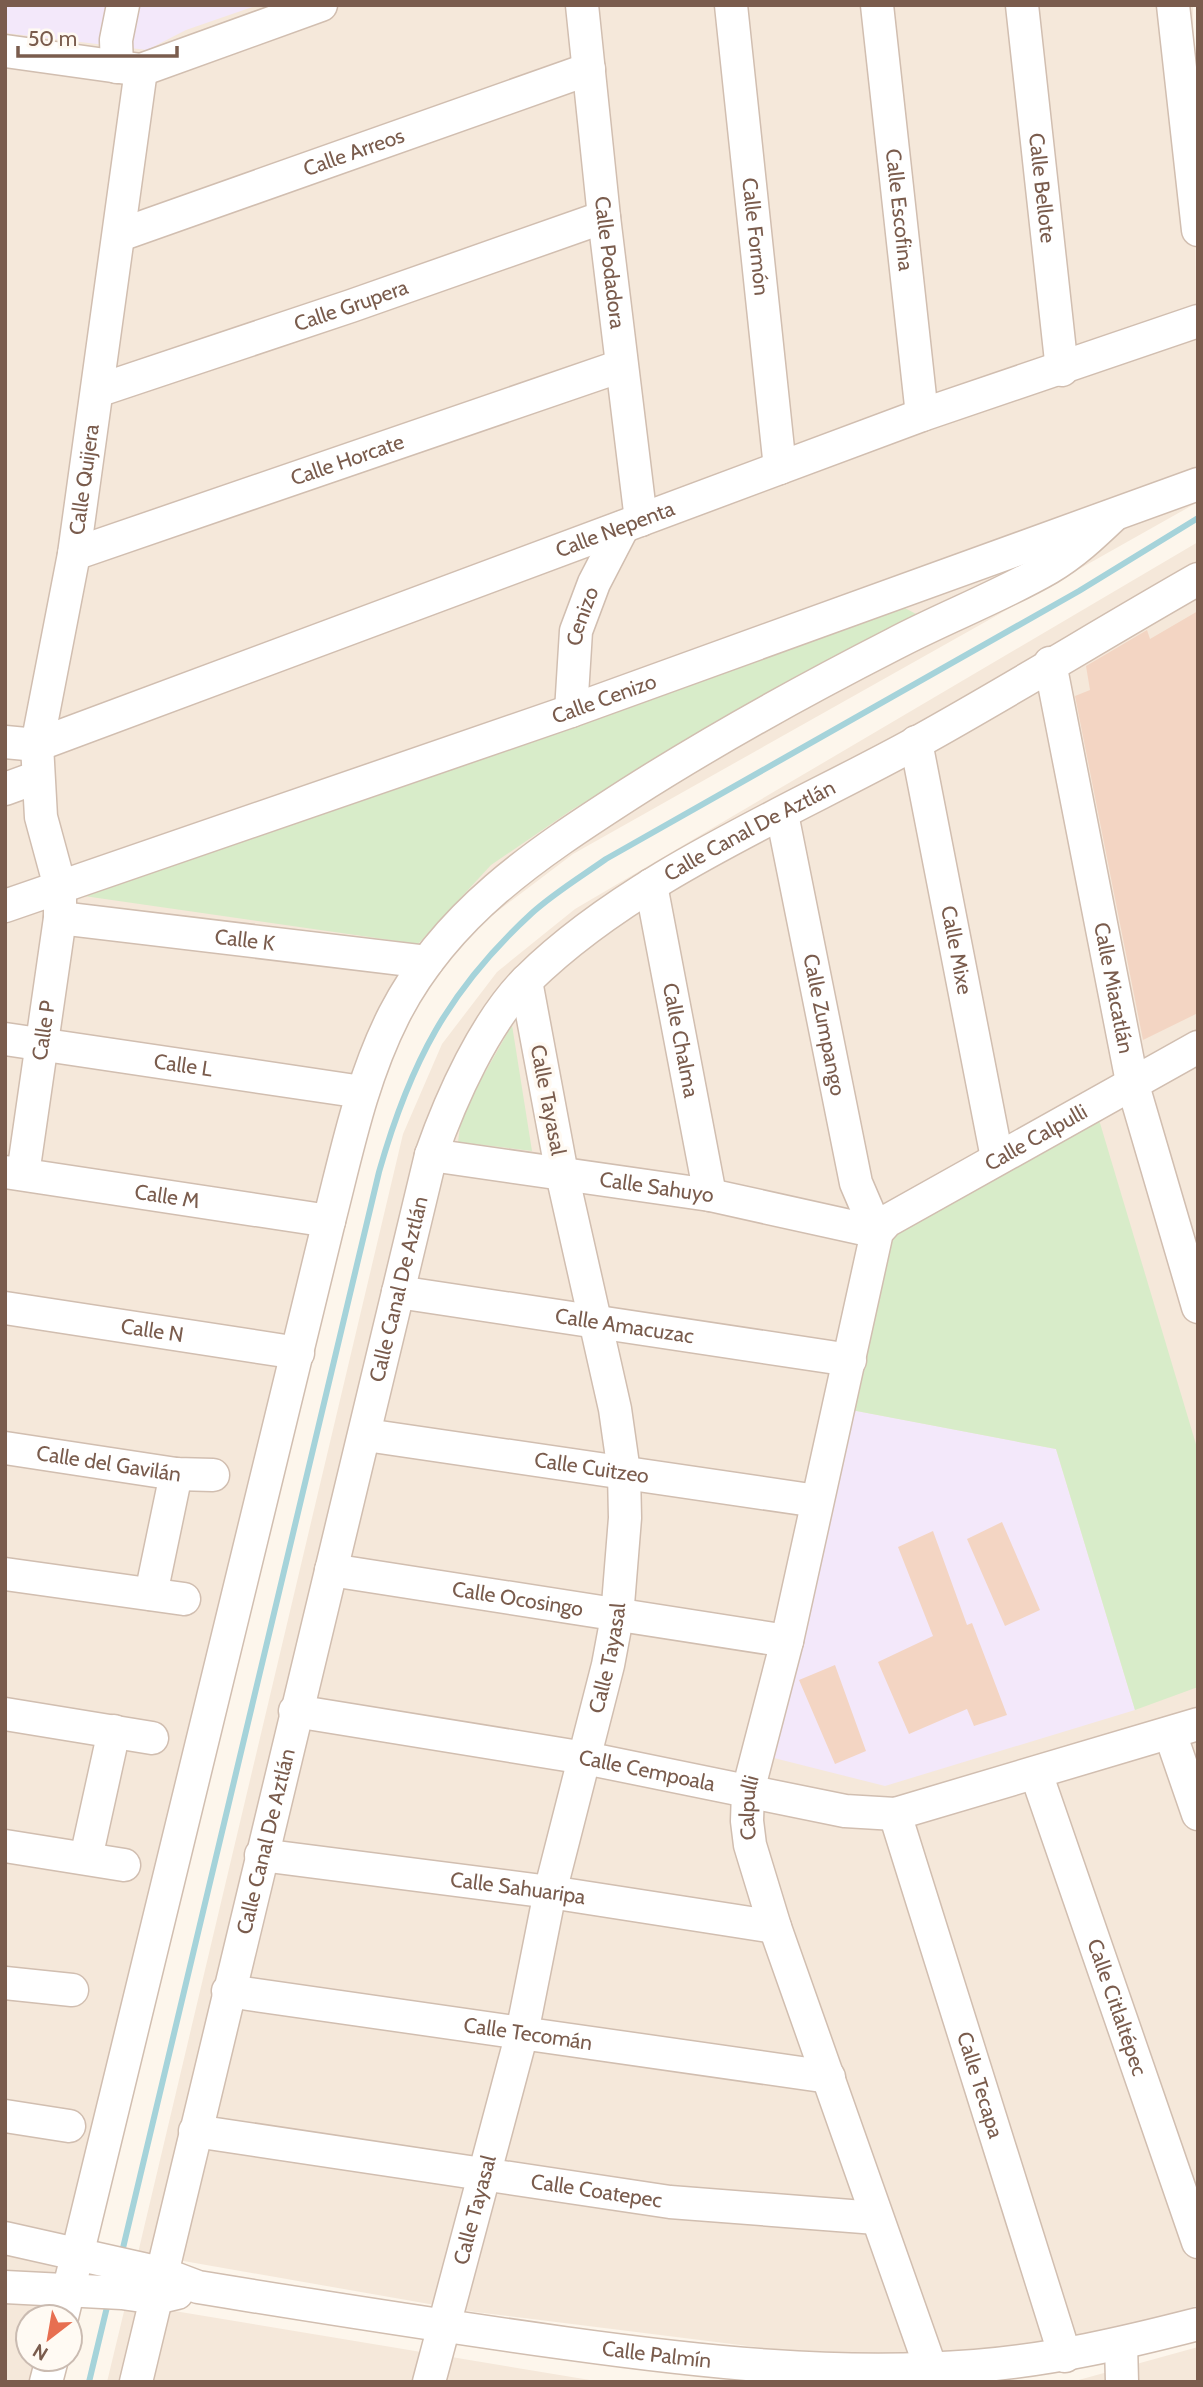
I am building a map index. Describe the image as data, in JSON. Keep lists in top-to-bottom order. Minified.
{"streets":{"street":["Calle Arreos","Calle Bellote","Calle Escofina","Calle Formón","Calle Podadora","Calle Grupera","Calle Horcate","Calle Quijera","Calle Nepenta","Cenizo","Calle Cenizo","Calle Canal De Aztlán","Calle K","Calle Mixe","Calle Miacatlán","Calle Zumpango","Calle P","Calle Chalma","Calle L","Calle Tayasal","Calle Calpulli","Calle Sahuyo","Calle M","Calle Amacuzac","Calle N","Calle del Gavilán","Calle Cuitzeo","Calle Ocosingo","Calle Cempoala","Calpulli","Calle Sahuaripa","Calle Citlaltépec","Calle Tecomán","Calle Tecapa","Calle Coatepec","Calle Palmín"]},"crossings":[["Calle Arreos","Calle Podadora"],["Calle Arreos","Calle Quijera"],["Calle Bellote","Calle Nepenta"],["Calle Escofina","Calle Nepenta"],["Calle Formón","Calle Nepenta"],["Calle Podadora","Calle Grupera"],["Calle Podadora","Calle Horcate"],["Calle Podadora","Calle Nepenta"],["Calle Podadora","Cenizo"],["Calle Grupera","Calle Quijera"],["Calle Horcate","Calle Quijera"],["Calle Quijera","Calle Nepenta"],["Calle Quijera","Calle Cenizo"],["Calle Quijera","Calle P"],["Calle Nepenta","Cenizo"],["Cenizo","Calle Cenizo"],["Calle Cenizo","Calle P"],["Calle Canal De Aztlán","Calle Mixe"],["Calle Canal De Aztlán","Calle Miacatlán"],["Calle Canal De Aztlán","Calle Zumpango"],["Calle Canal De Aztlán","Calle Chalma"],["Calle Canal De Aztlán","Calle Tayasal"],["Calle Canal De Aztlán","Calle Sahuyo"],["Calle Canal De Aztlán","Calle Amacuzac"],["Calle Canal De Aztlán","Calle Cuitzeo"],["Calle Canal De Aztlán","Calle Ocosingo"],["Calle Canal De Aztlán","Calle Cempoala"],["Calle Canal De Aztlán","Calle Sahuaripa"],["Calle Canal De Aztlán","Calle Tecomán"],["Calle Canal De Aztlán","Calle Coatepec"],["Calle Canal De Aztlán","Calle Palmín"],["Calle K","Calle P"],["Calle Mixe","Calle Calpulli"],["Calle Miacatlán","Calle Calpulli"],["Calle Zumpango","Calle Calpulli"],["Calle Zumpango","Calle Sahuyo"],["Calle Zumpango","Calpulli"],["Calle P","Calle L"],["Calle P","Calle M"],["Calle Chalma","Calle Sahuyo"],["Calle Tayasal","Calle Sahuyo"],["Calle Tayasal","Calle Amacuzac"],["Calle Tayasal","Calle Cuitzeo"],["Calle Tayasal","Calle Ocosingo"],["Calle Tayasal","Calle Cempoala"],["Calle Tayasal","Calle Sahuaripa"],["Calle Tayasal","Calle Tecomán"],["Calle Tayasal","Calle Coatepec"],["Calle Tayasal","Calle Palmín"],["Calle Calpulli","Calle Sahuyo"],["Calle Calpulli","Calpulli"],["Calle Sahuyo","Calpulli"],["Calle Amacuzac","Calpulli"],["Calle Cuitzeo","Calpulli"],["Calle Ocosingo","Calpulli"],["Calle Cempoala","Calpulli"],["Calle Cempoala","Calle Citlaltépec"],["Calle Cempoala","Calle Tecapa"],["Calpulli","Calle Sahuaripa"],["Calpulli","Calle Tecomán"],["Calpulli","Calle Coatepec"],["Calpulli","Calle Palmín"],["Calle Tecapa","Calle Palmín"]],"scale_bar":"50 m","north":"bottom left"}
